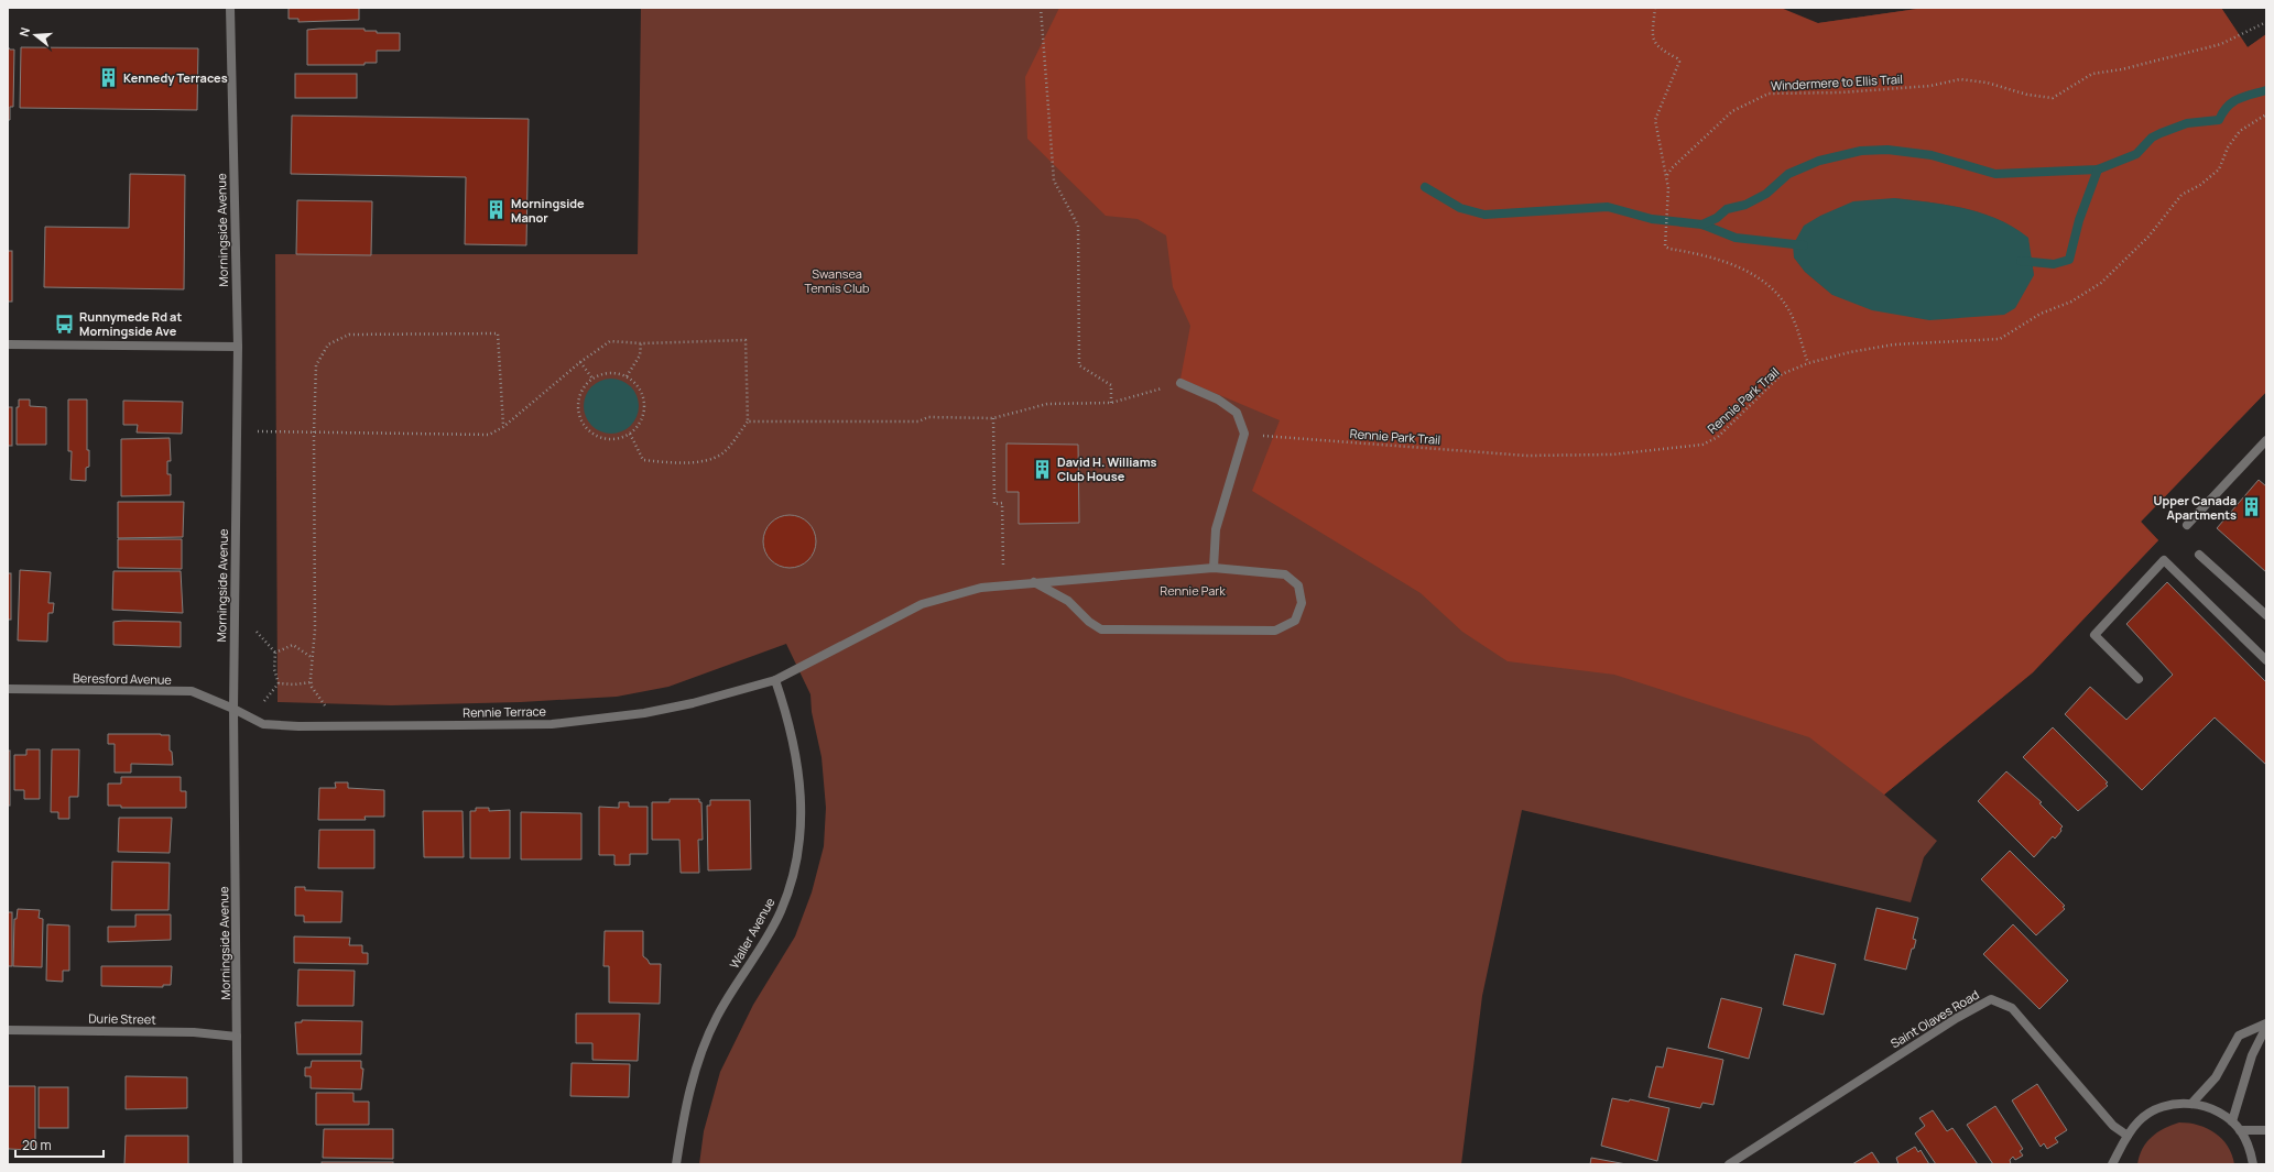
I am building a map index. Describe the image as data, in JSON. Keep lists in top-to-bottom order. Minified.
{"streets":{"street":["Morningside Avenue","Beresford Avenue","Rennie Terrace","Waller Avenue","Durie Street","Saint Olaves Road"],"path":["Windermere to Ellis Trail","Rennie Park Trail"]},"crossings":[["Morningside Avenue","Beresford Avenue"],["Morningside Avenue","Rennie Terrace"],["Morningside Avenue","Durie Street"],["Beresford Avenue","Rennie Terrace"],["Rennie Terrace","Waller Avenue"]],"parks":["Swansea Tennis Club","Rennie Park"],"places":{"building":["Kennedy Terraces","Morningside Manor","David H. Williams Club House","Upper Canada Apartments"],"bus stop":["Runnymede Rd at Morningside Ave"]},"scale_bar":"20 m","north":"left"}
